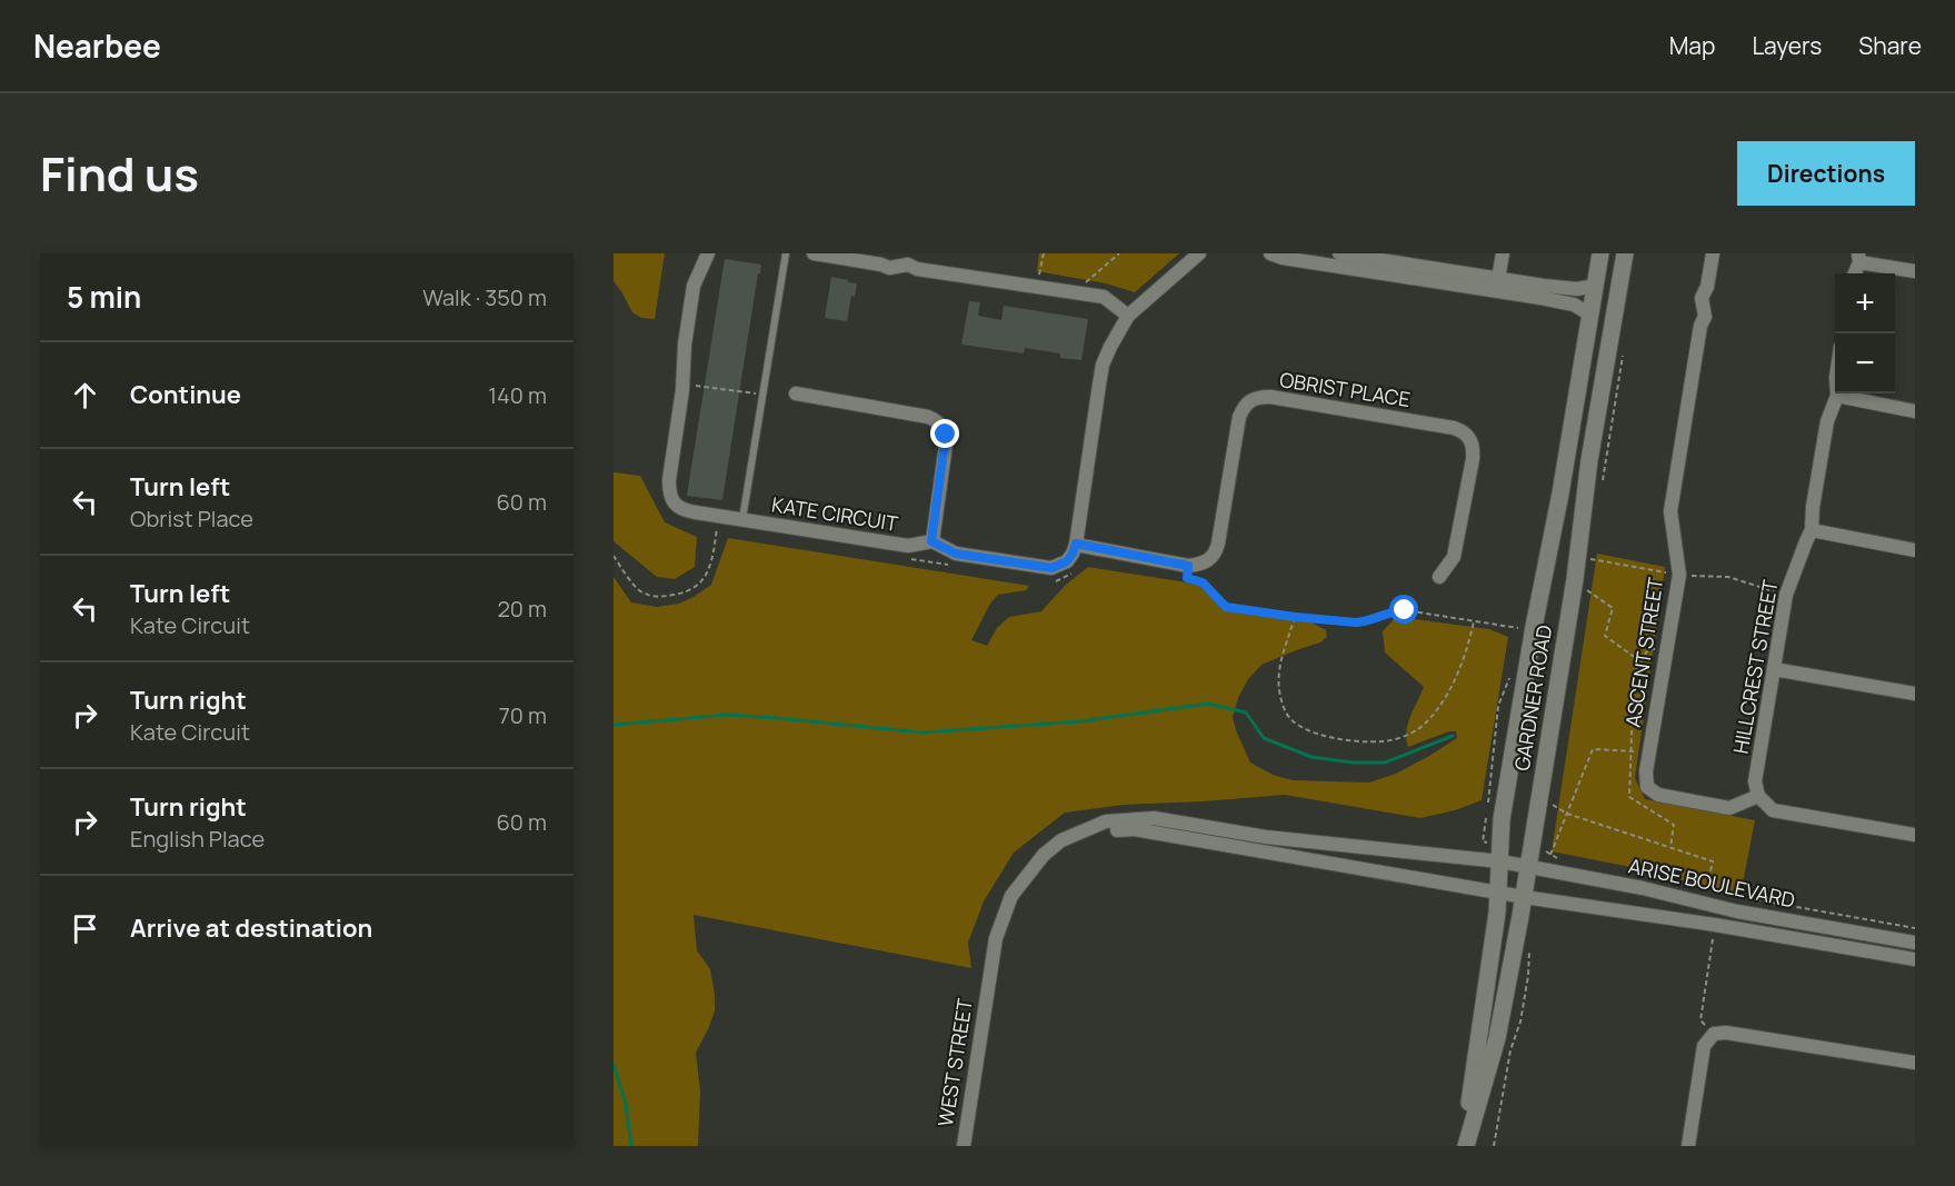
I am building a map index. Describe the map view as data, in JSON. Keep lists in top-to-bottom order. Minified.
{"streets":{"street":["OBRIST PLACE","KATE CIRCUIT","ASCENT STREET","HILLCREST STREET","GARDNER ROAD","ARISE BOULEVARD","WEST STREET"]},"crossings":[["ASCENT STREET","HILLCREST STREET"],["GARDNER ROAD","ARISE BOULEVARD"],["ARISE BOULEVARD","WEST STREET"]],"page":{"header":"Nearbee","nav":["Map","Layers","Share"],"title":"Find us","buttons":"Directions","heading":["5 min","Walk · 350 m"],"map_buttons":["+","−"],"list":[["Continue","140 m"],["Turn left","Obrist Place","60 m"],["Turn left","Kate Circuit","20 m"],["Turn right","Kate Circuit","70 m"],["Turn right","English Place","60 m"],"Arrive at destination"]}}
